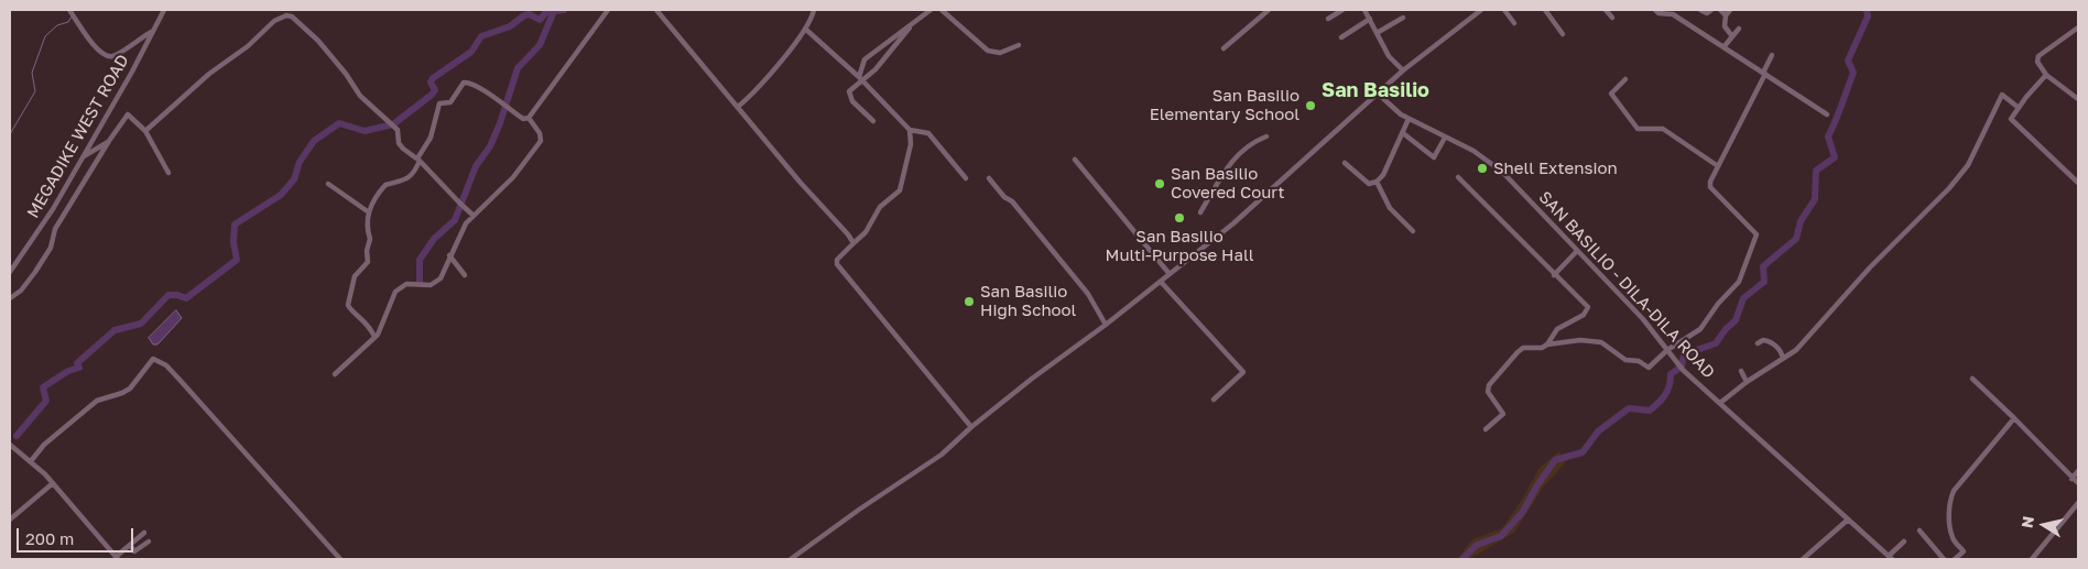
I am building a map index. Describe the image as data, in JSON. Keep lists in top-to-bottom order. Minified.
{"streets":{"street":["MEGADIKE WEST ROAD","SAN BASILIO - DILA-DILA ROAD"]},"districts":["San Basilio"],"places":["San Basilio Elementary School","Shell Extension","San Basilio Covered Court","San Basilio Multi-Purpose Hall","San Basilio High School"],"scale_bar":"200 m","north":"left"}
